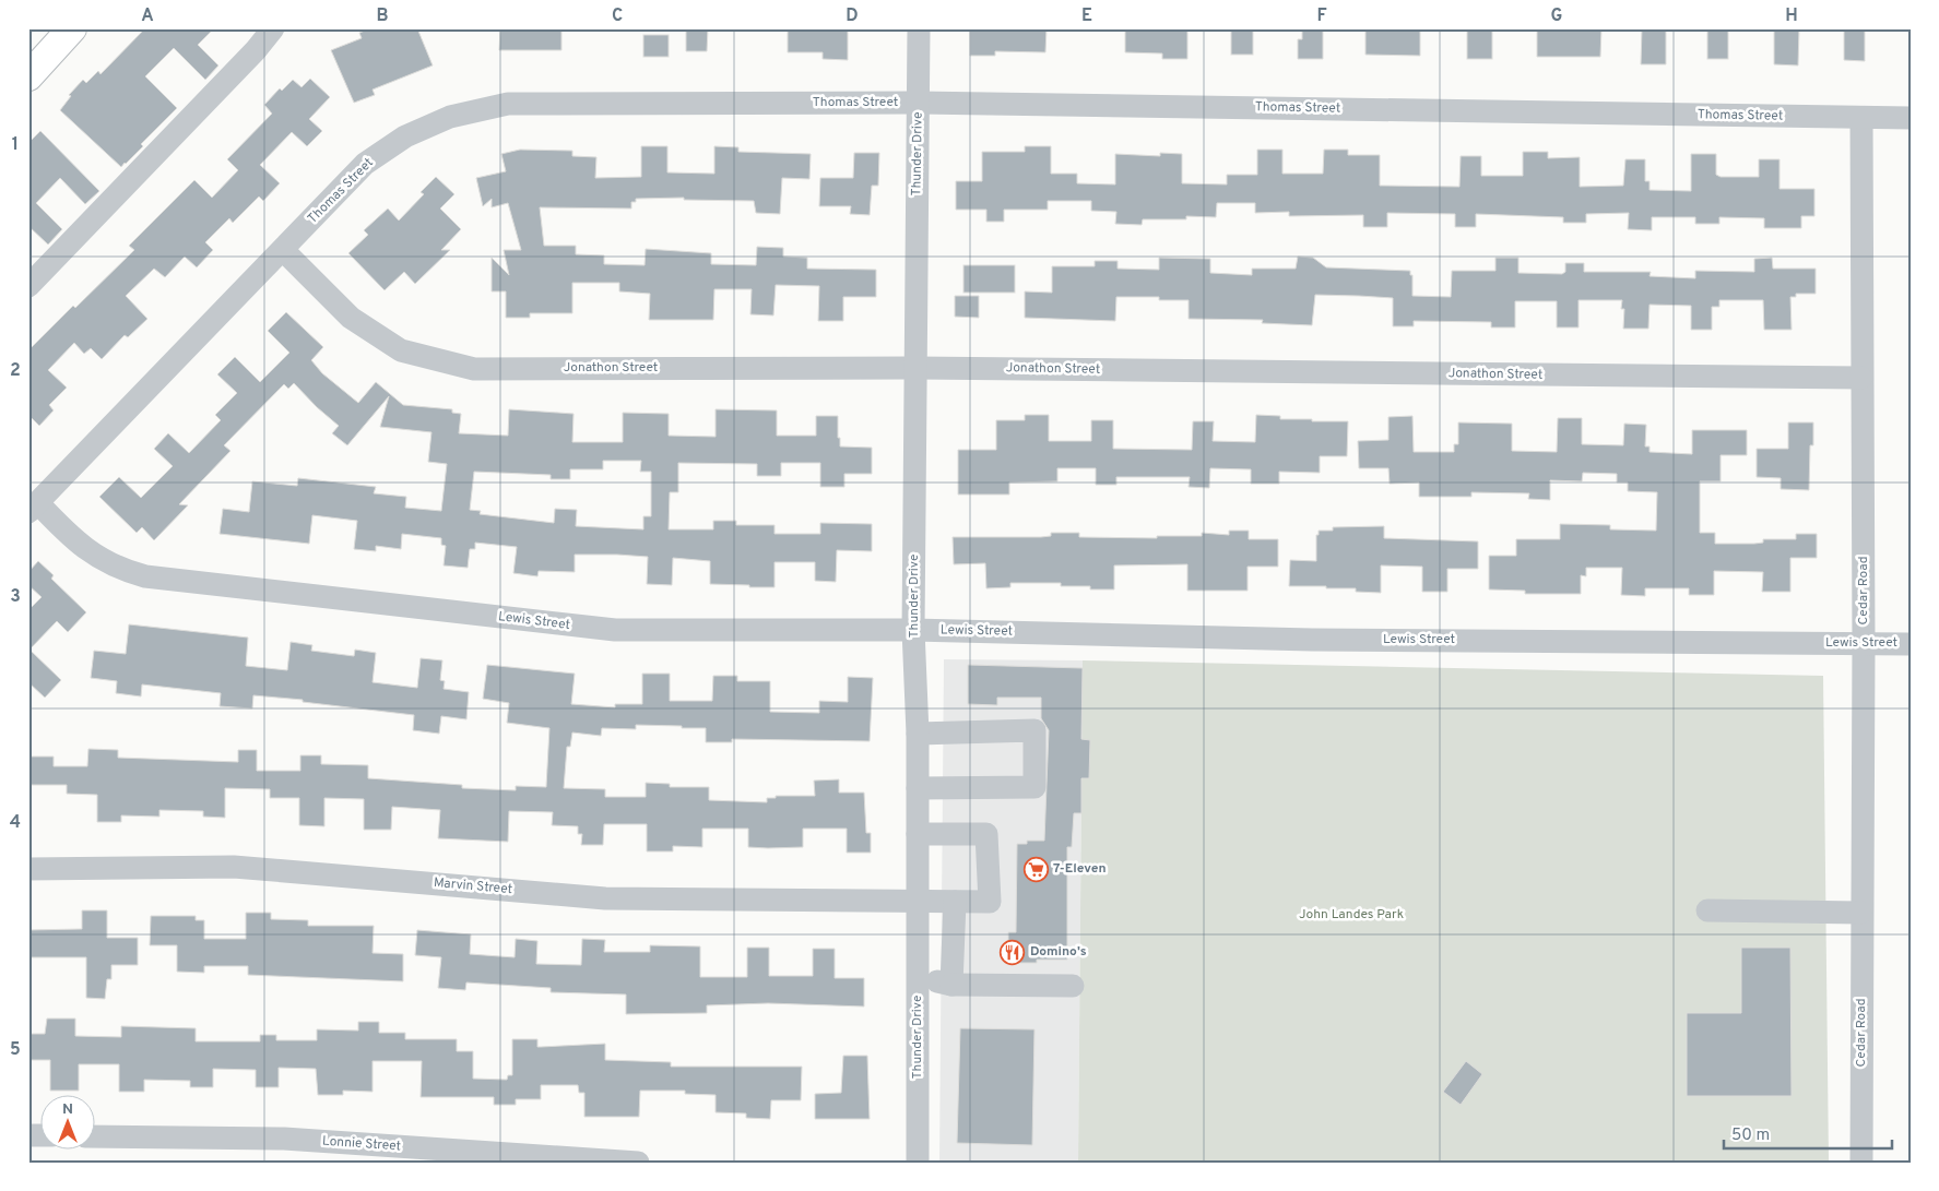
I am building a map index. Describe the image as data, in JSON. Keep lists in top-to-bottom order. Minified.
{"streets":{"street":["Thomas Street","Thunder Drive","Jonathon Street","Cedar Road","Lewis Street","Marvin Street","Lonnie Street"]},"crossings":[["Thomas Street","Thunder Drive"],["Thomas Street","Jonathon Street"],["Thomas Street","Cedar Road"],["Thomas Street","Lewis Street"],["Thunder Drive","Jonathon Street"],["Thunder Drive","Lewis Street"],["Thunder Drive","Marvin Street"],["Jonathon Street","Cedar Road"],["Cedar Road","Lewis Street"]],"parks":["John Landes Park"],"places":{"supermarket":["7-Eleven"],"restaurant":["Domino's"]},"scale_bar":"50 m","north":"top","grid":{"columns":["A","B","C","D","E","F","G","H"],"rows":["1","2","3","4","5"]}}
